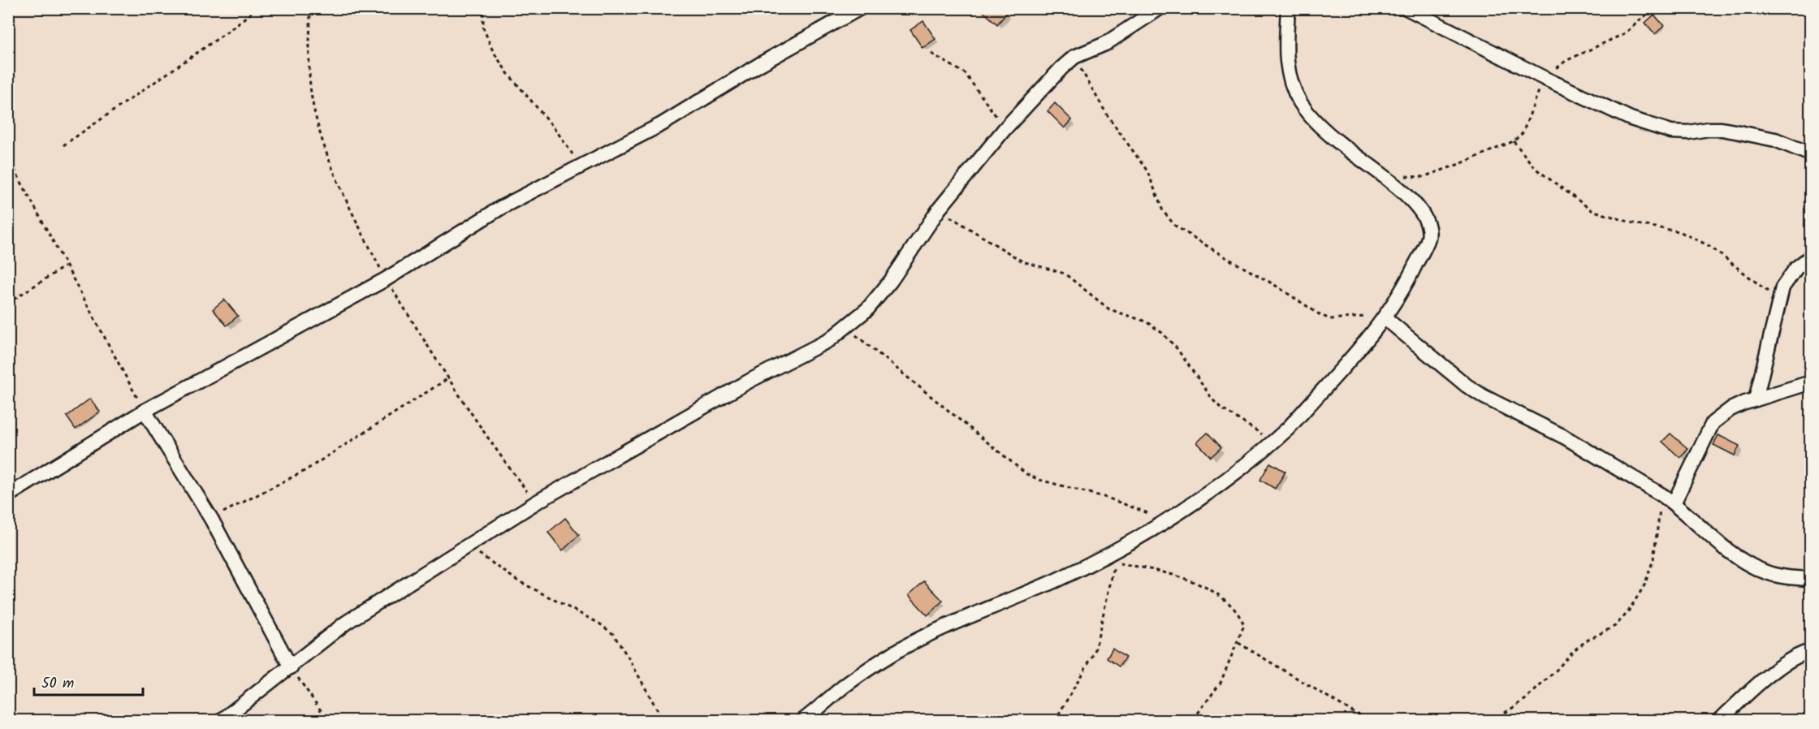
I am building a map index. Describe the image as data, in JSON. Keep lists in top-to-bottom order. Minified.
{"scale_bar":"50 m"}
